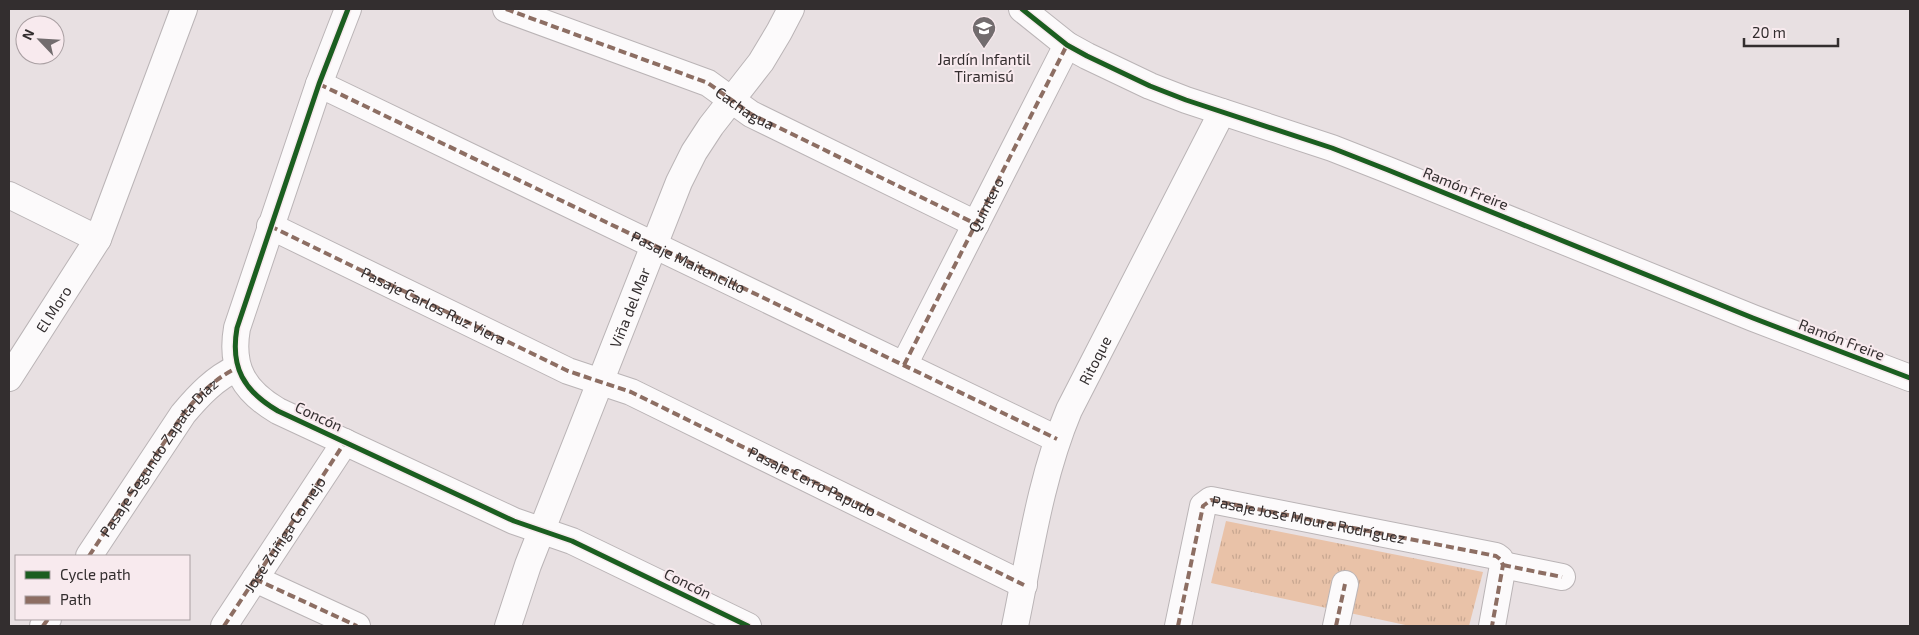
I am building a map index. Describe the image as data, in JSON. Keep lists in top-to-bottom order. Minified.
{"streets":{"street":["Cachagua","Ramón Freire","Quintero","Pasaje Maitencillo","Pasaje Carlos Ruz Viera","Viña del Mar","El Moro","Ritoque","Concón","Pasaje Segundo Zapata Díaz","Pasaje Cerro Papudo","Pasaje José Moure Rodríguez","José Zúñiga Cornejo"]},"crossings":[["Cachagua","Quintero"],["Cachagua","Viña del Mar"],["Ramón Freire","Quintero"],["Ramón Freire","Ritoque"],["Quintero","Pasaje Maitencillo"],["Pasaje Maitencillo","Viña del Mar"],["Pasaje Maitencillo","Ritoque"],["Pasaje Maitencillo","Concón"],["Pasaje Carlos Ruz Viera","Viña del Mar"],["Pasaje Carlos Ruz Viera","Concón"],["Pasaje Carlos Ruz Viera","Pasaje Cerro Papudo"],["Viña del Mar","Concón"],["Viña del Mar","Pasaje Cerro Papudo"],["Ritoque","Pasaje Cerro Papudo"],["Concón","Pasaje Segundo Zapata Díaz"],["Concón","José Zúñiga Cornejo"]],"places":{"school or university":["Jardín Infantil Tiramisú"]},"legend":["Cycle path","Path"],"scale_bar":"20 m","north":"top left"}
